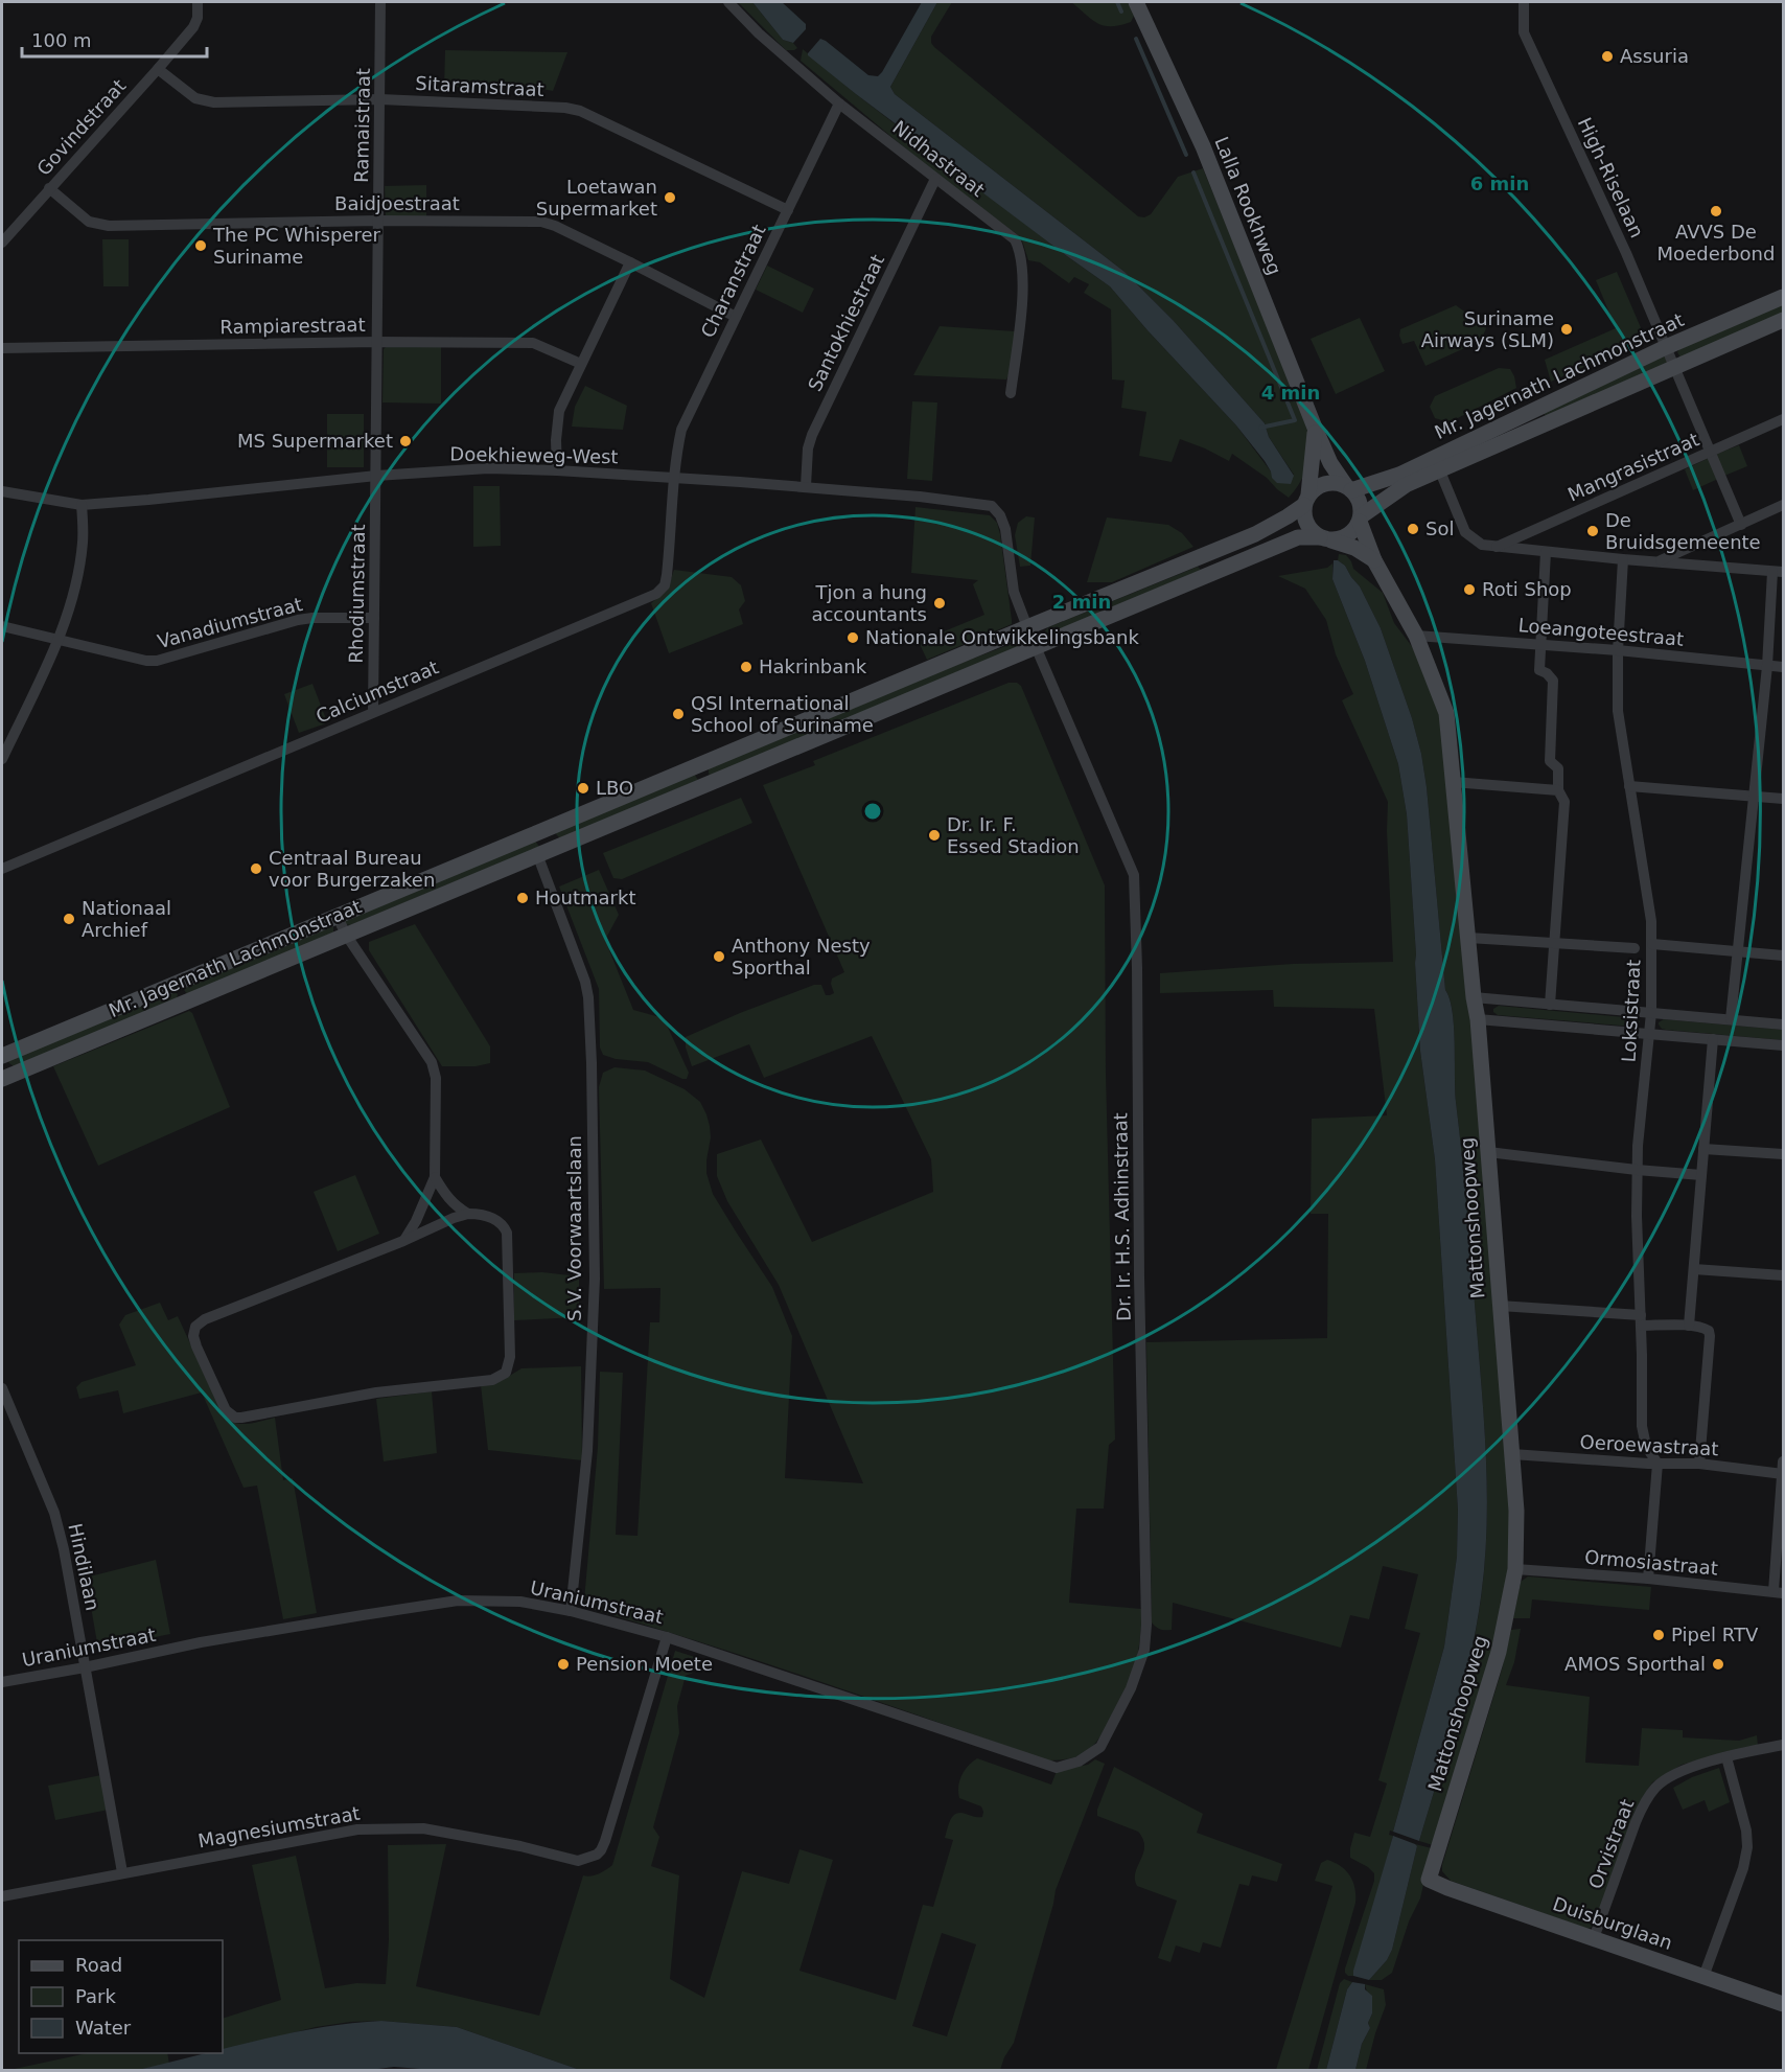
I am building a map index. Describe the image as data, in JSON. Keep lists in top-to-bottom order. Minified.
{"streets":{"main road":["Lalla Rookhweg","Mr. Jagernath Lachmonstraat","Mattonshoopweg","Duisburglaan"],"street":["Sitaramstraat","Ramaistraat","Govindstraat","Nidhastraat","High-Riselaan","Baidjoestraat","Charanstraat","Santokhiestraat","Rampiarestraat","Doekhieweg-West","Mangrasistraat","Rhodiumstraat","Vanadiumstraat","Loeangoteestraat","Calciumstraat","Loksistraat","Dr. Ir. H.S. Adhinstraat","S.V. Voorwaartslaan","Oeroewastraat","Ormosiastraat","Hindilaan","Uraniumstraat","Magnesiumstraat","Orvistraat"]},"crossings":[["Sitaramstraat","Ramaistraat"],["Sitaramstraat","Govindstraat"],["Sitaramstraat","Charanstraat"],["Ramaistraat","Baidjoestraat"],["Ramaistraat","Rampiarestraat"],["Ramaistraat","Doekhieweg-West"],["Ramaistraat","Rhodiumstraat"],["Govindstraat","Baidjoestraat"],["Nidhastraat","Charanstraat"],["Nidhastraat","Santokhiestraat"],["High-Riselaan","Mr. Jagernath Lachmonstraat"],["High-Riselaan","Mangrasistraat"],["Baidjoestraat","Charanstraat"],["Lalla Rookhweg","Mr. Jagernath Lachmonstraat"],["Lalla Rookhweg","Mattonshoopweg"],["Charanstraat","Doekhieweg-West"],["Charanstraat","Calciumstraat"],["Santokhiestraat","Doekhieweg-West"],["Mr. Jagernath Lachmonstraat","Dr. Ir. H.S. Adhinstraat"],["Mr. Jagernath Lachmonstraat","Mattonshoopweg"],["Mr. Jagernath Lachmonstraat","S.V. Voorwaartslaan"],["Doekhieweg-West","Rhodiumstraat"],["Doekhieweg-West","Calciumstraat"],["Doekhieweg-West","Dr. Ir. H.S. Adhinstraat"],["Rhodiumstraat","Vanadiumstraat"],["Rhodiumstraat","Calciumstraat"],["Loeangoteestraat","Loksistraat"],["Loeangoteestraat","Mattonshoopweg"],["Loksistraat","Oeroewastraat"],["Dr. Ir. H.S. Adhinstraat","Uraniumstraat"],["Mattonshoopweg","Oeroewastraat"],["Mattonshoopweg","Ormosiastraat"],["Mattonshoopweg","Duisburglaan"],["S.V. Voorwaartslaan","Uraniumstraat"],["Hindilaan","Uraniumstraat"],["Hindilaan","Magnesiumstraat"],["Uraniumstraat","Magnesiumstraat"],["Orvistraat","Duisburglaan"]],"places":["Assuria","Loetawan Supermarket","AVVS De Moederbond","The PC Whisperer Suriname","Suriname Airways (SLM)","MS Supermarket","Sol","De Bruidsgemeente","Roti Shop","Tjon a hung accountants","Nationale Ontwikkelingsbank","Hakrinbank","QSI International School of Suriname","LBO","Dr. Ir. F. Essed Stadion","Centraal Bureau voor Burgerzaken","Houtmarkt","Nationaal Archief","Anthony Nesty Sporthal","Pipel RTV","Pension Moete","AMOS Sporthal"],"legend":["Road","Park","Water"],"scale_bar":"100 m","rings":["6 min","4 min","2 min"]}
